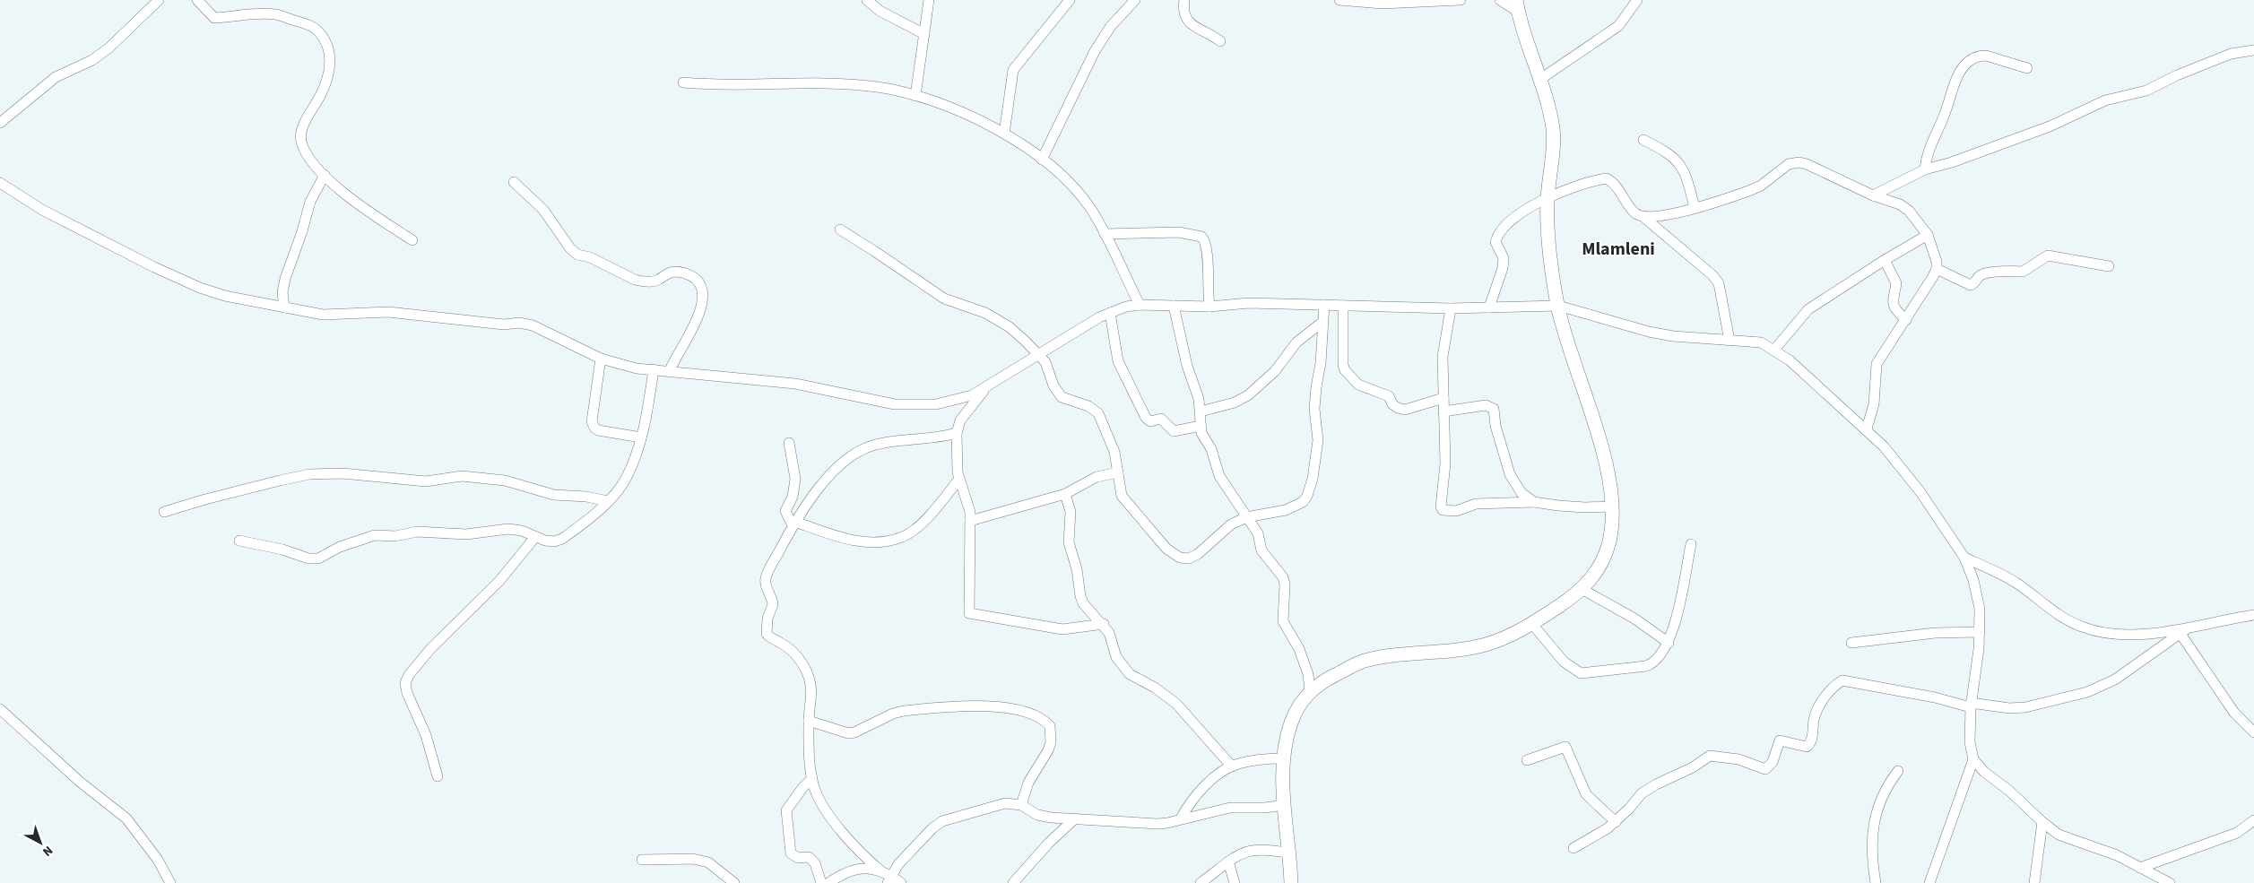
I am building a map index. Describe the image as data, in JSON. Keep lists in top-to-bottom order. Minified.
{"districts":["Mlamleni"],"north":"bottom right"}
